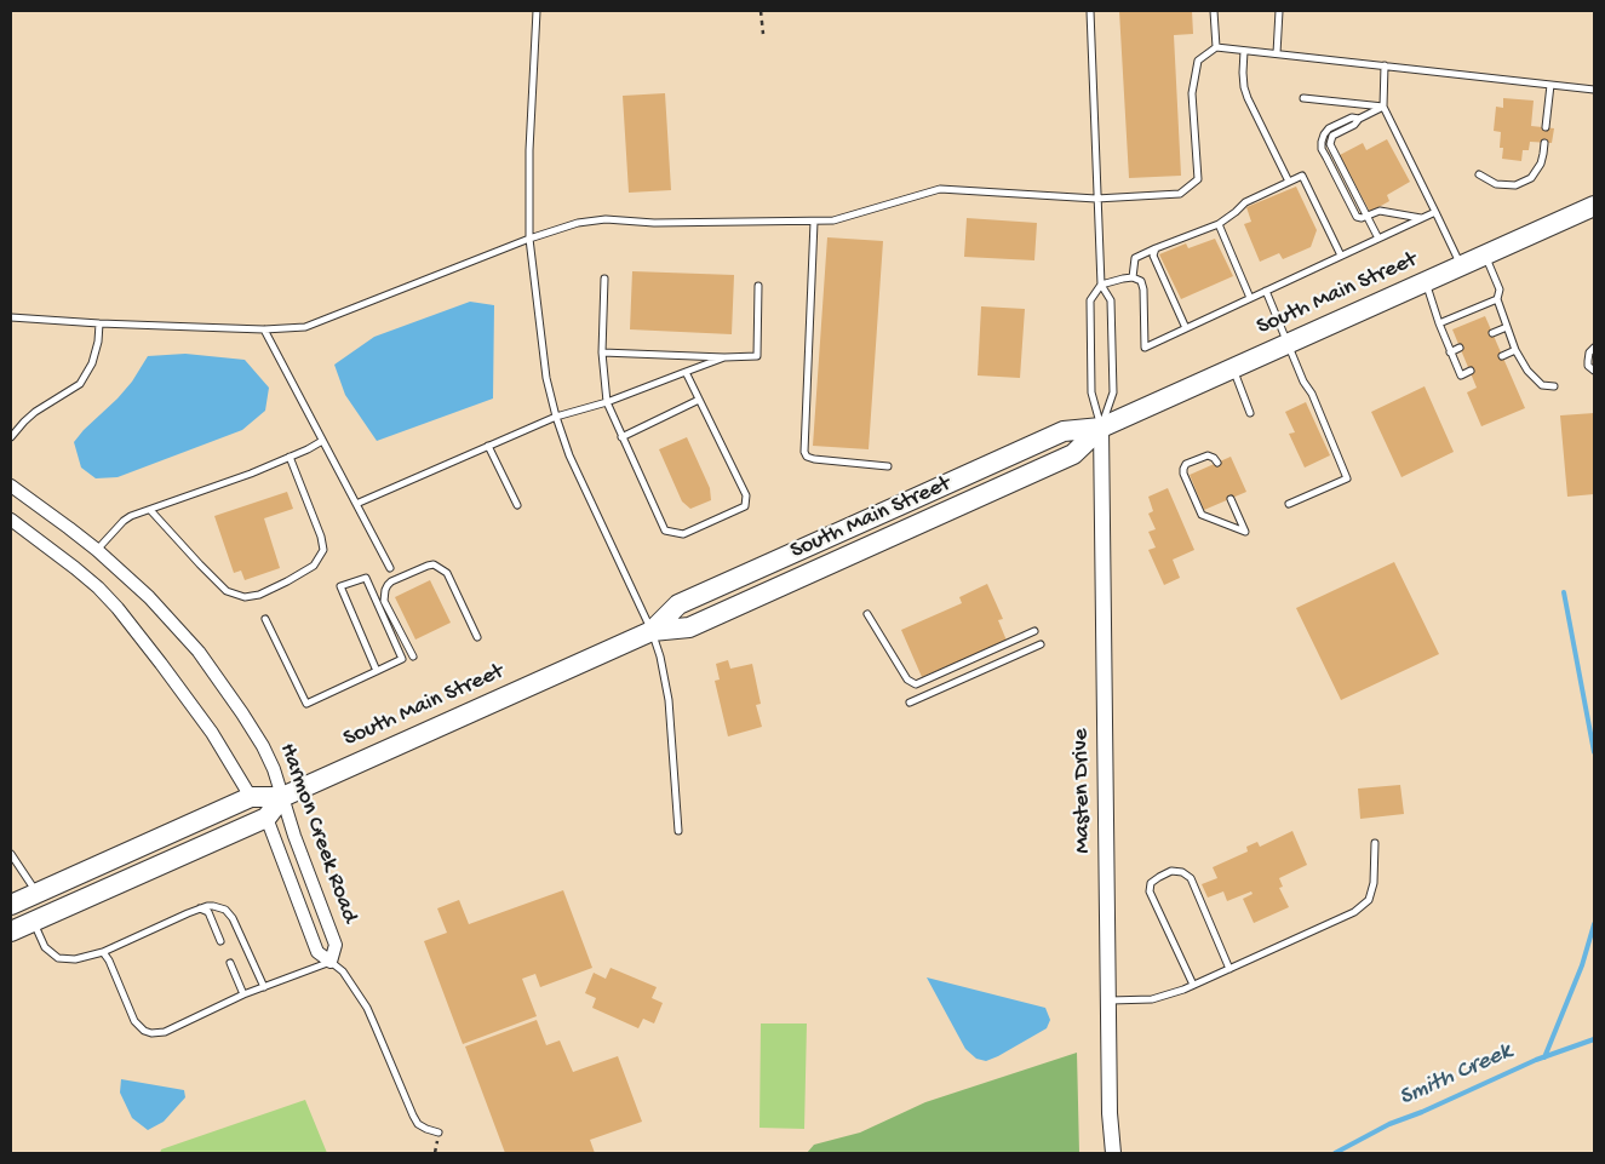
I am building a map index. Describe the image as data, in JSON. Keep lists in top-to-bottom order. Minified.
{"streets":{"main road":["South Main Street"],"street":["Masten Drive","Harmon Creek Road"]},"crossings":[["South Main Street","Masten Drive"],["South Main Street","Harmon Creek Road"]],"water":["Smith Creek"]}
